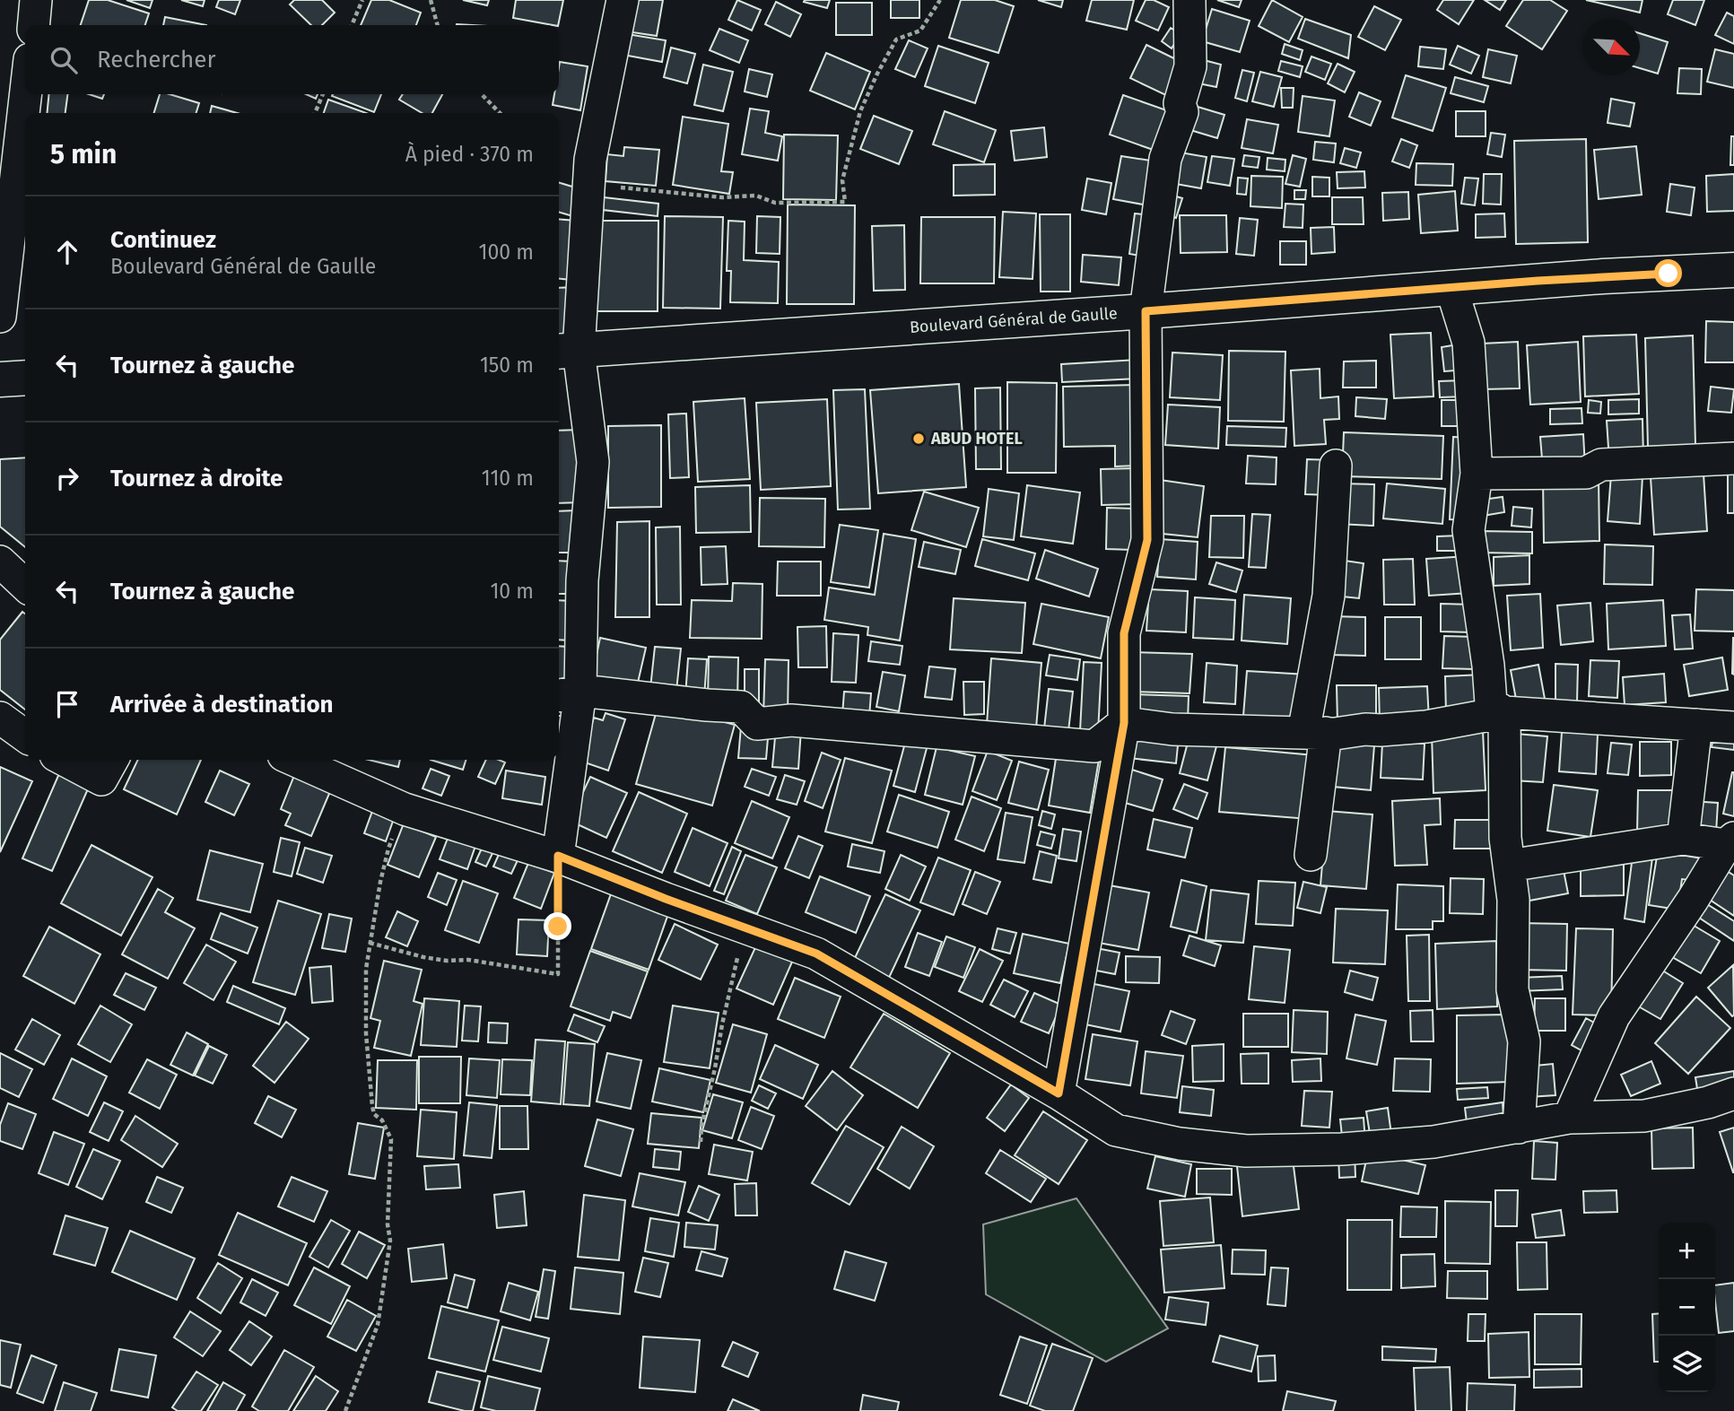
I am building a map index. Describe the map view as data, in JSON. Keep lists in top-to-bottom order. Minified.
{"streets":{"main road":["Boulevard Général de Gaulle"]},"places":["ABUD HOTEL"],"north":"bottom right","page":{"search":"Rechercher","heading":["5 min","À pied · 370 m"],"list":[["Continuez","Boulevard Général de Gaulle","100 m"],["Tournez à gauche","150 m"],["Tournez à droite","110 m"],["Tournez à gauche","10 m"],"Arrivée à destination"],"map_buttons":["+","−"]}}
